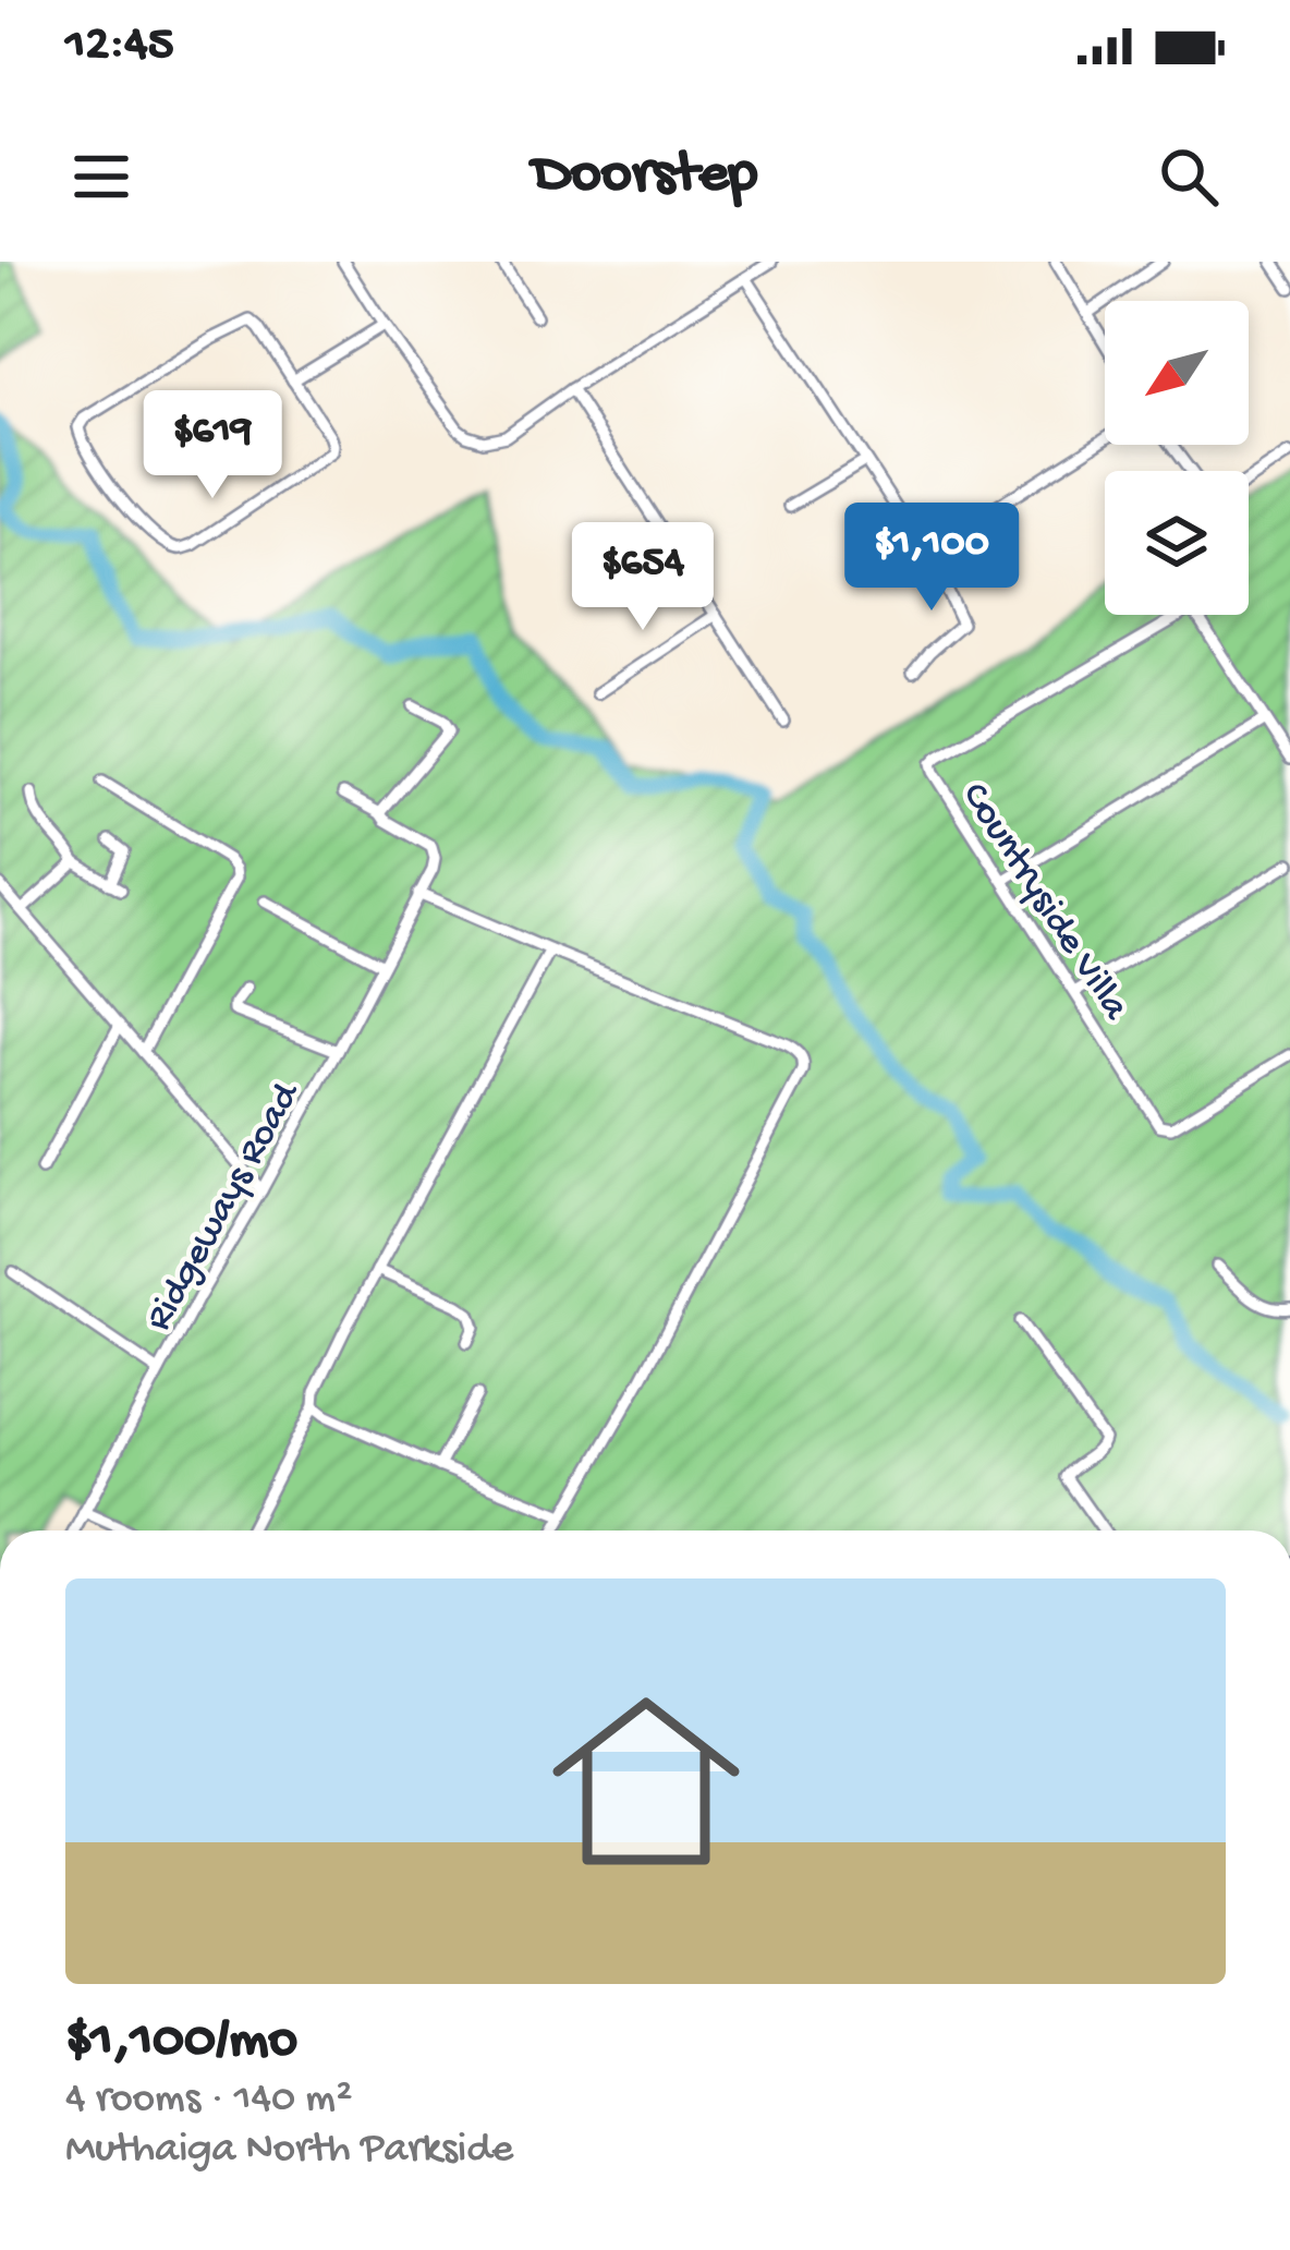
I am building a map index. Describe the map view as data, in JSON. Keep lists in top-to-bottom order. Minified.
{"streets":{"street":["Countryside Villa","Ridgeways Road"]},"north":"bottom left","page":{"status":"12:45","header":"Doorstep","price":["$619","$1,100","$654"],"list":[{"name":"$1,100/mo","note":"4 rooms · 140 m² · Muthaiga North Parkside"}]}}
